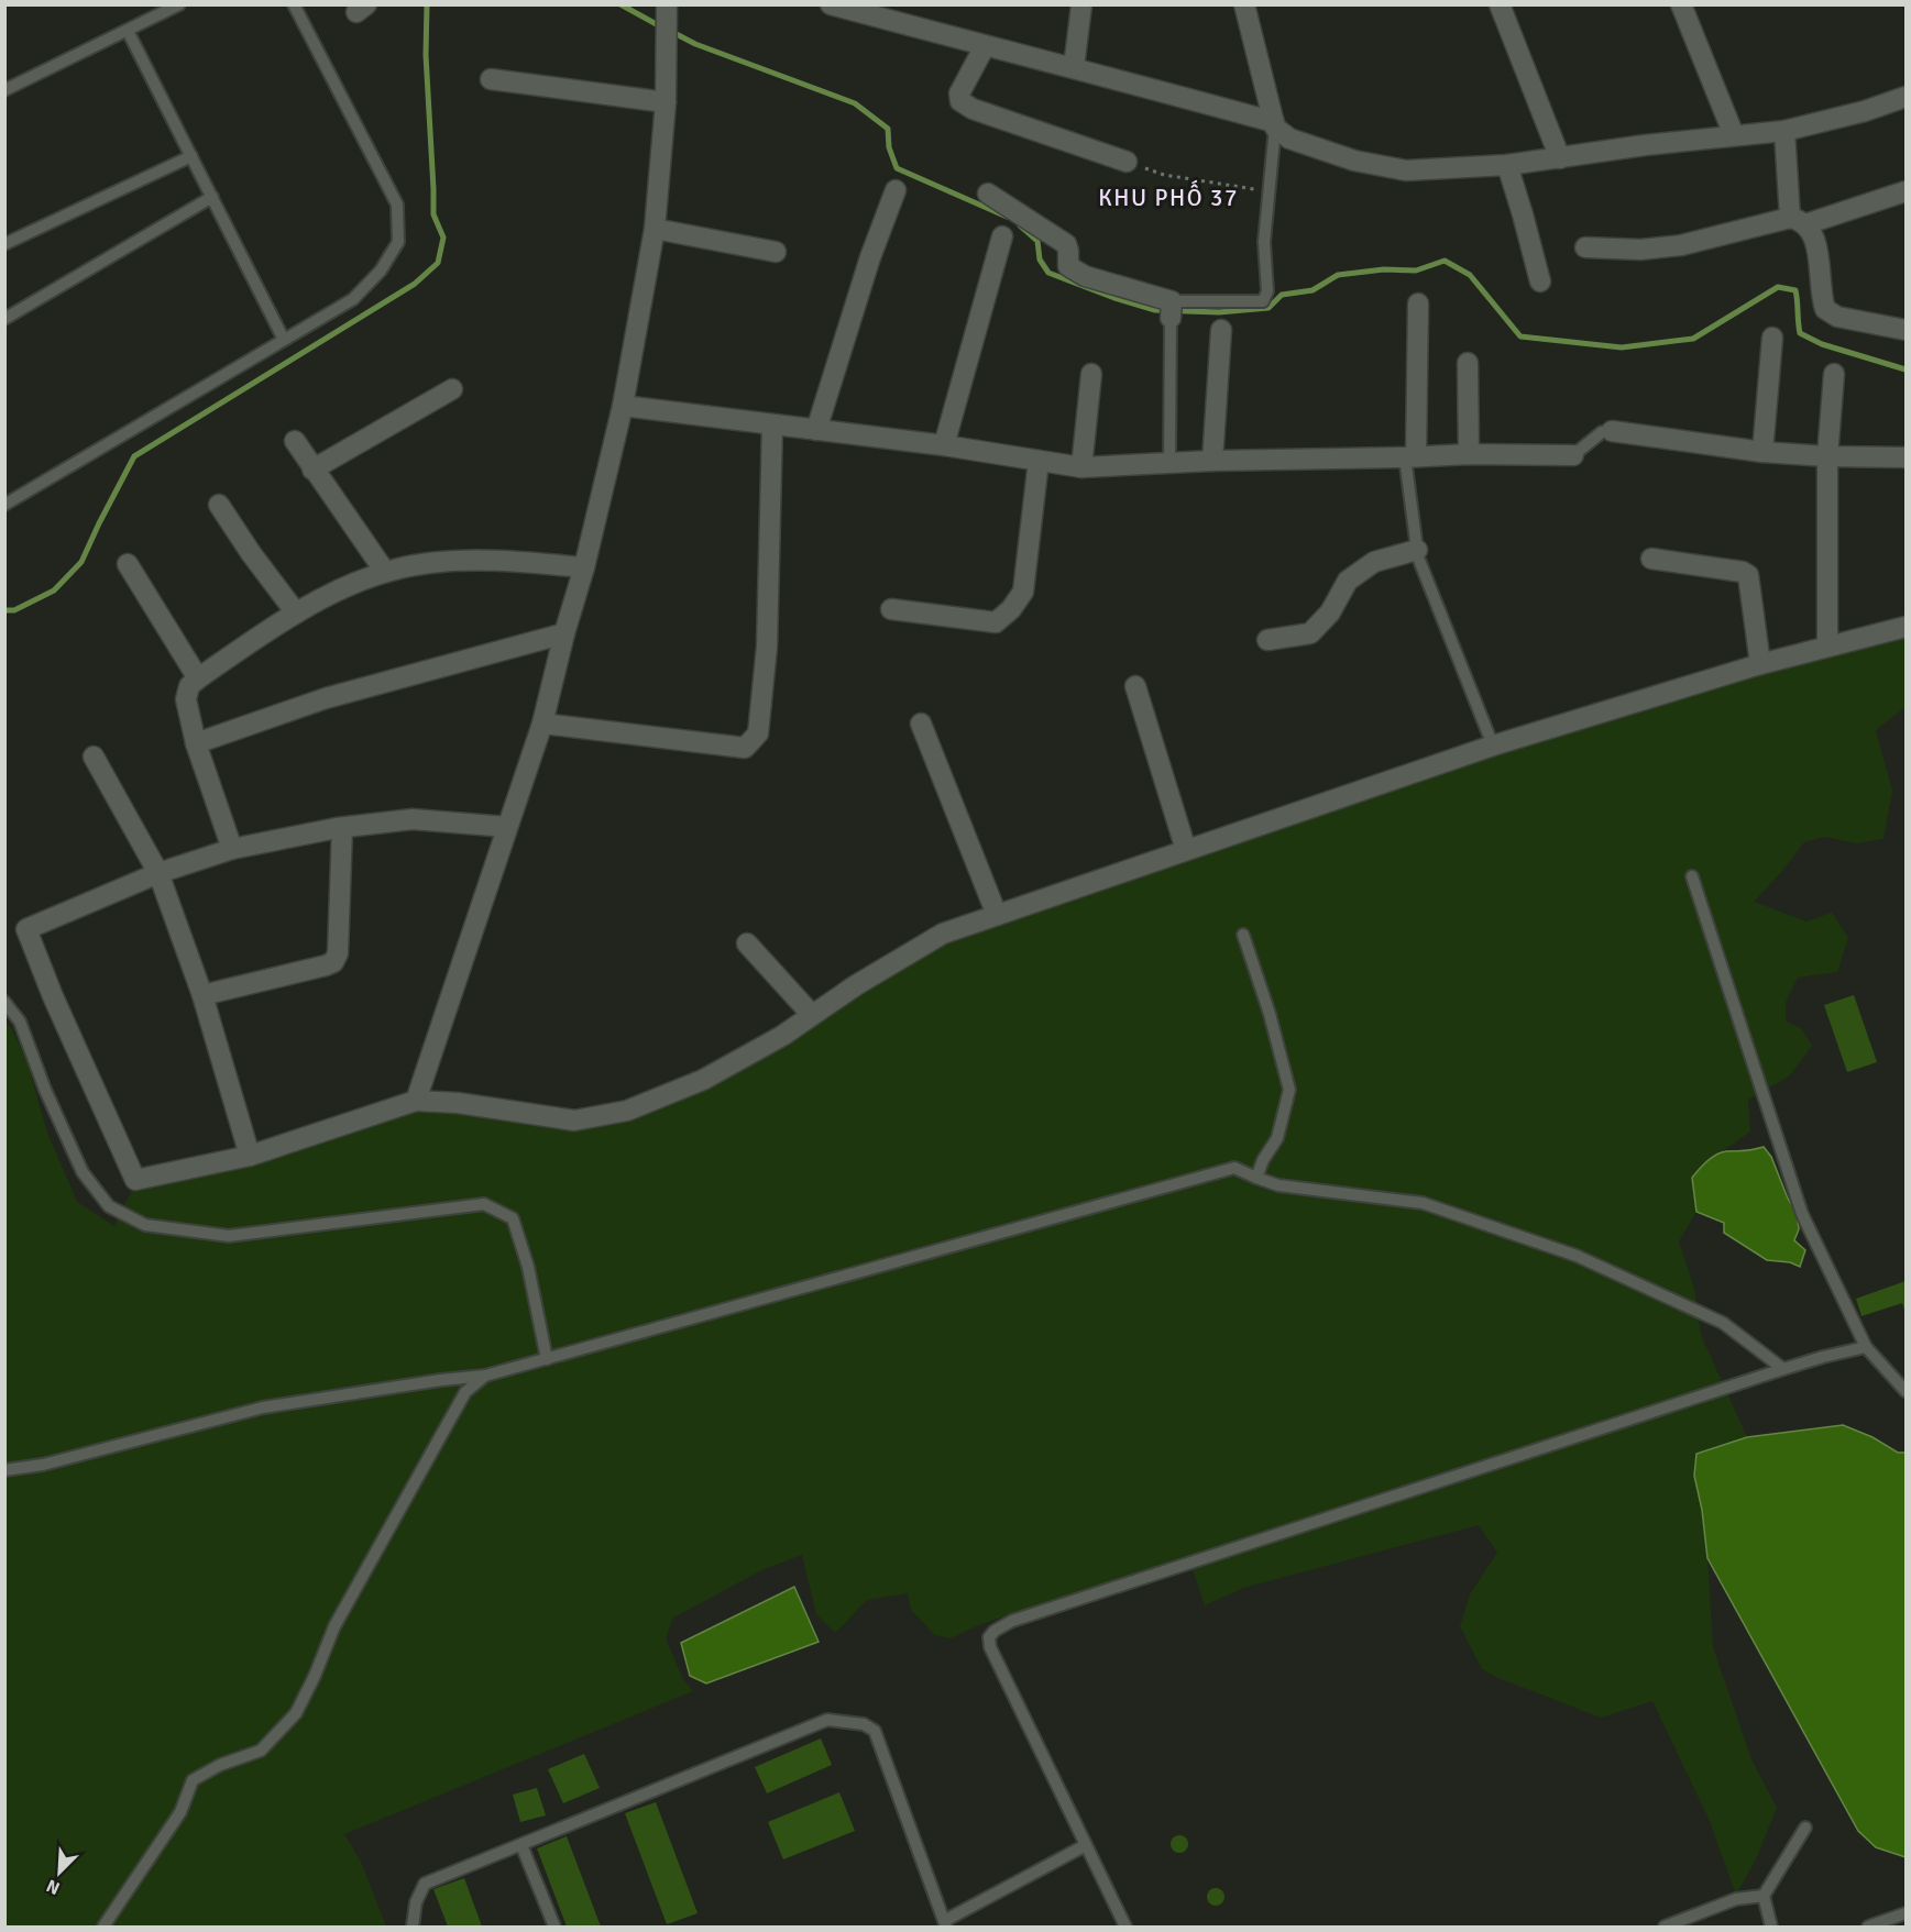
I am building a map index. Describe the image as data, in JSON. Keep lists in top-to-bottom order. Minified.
{"districts":["KHU PHỐ 37"],"north":"bottom left"}
